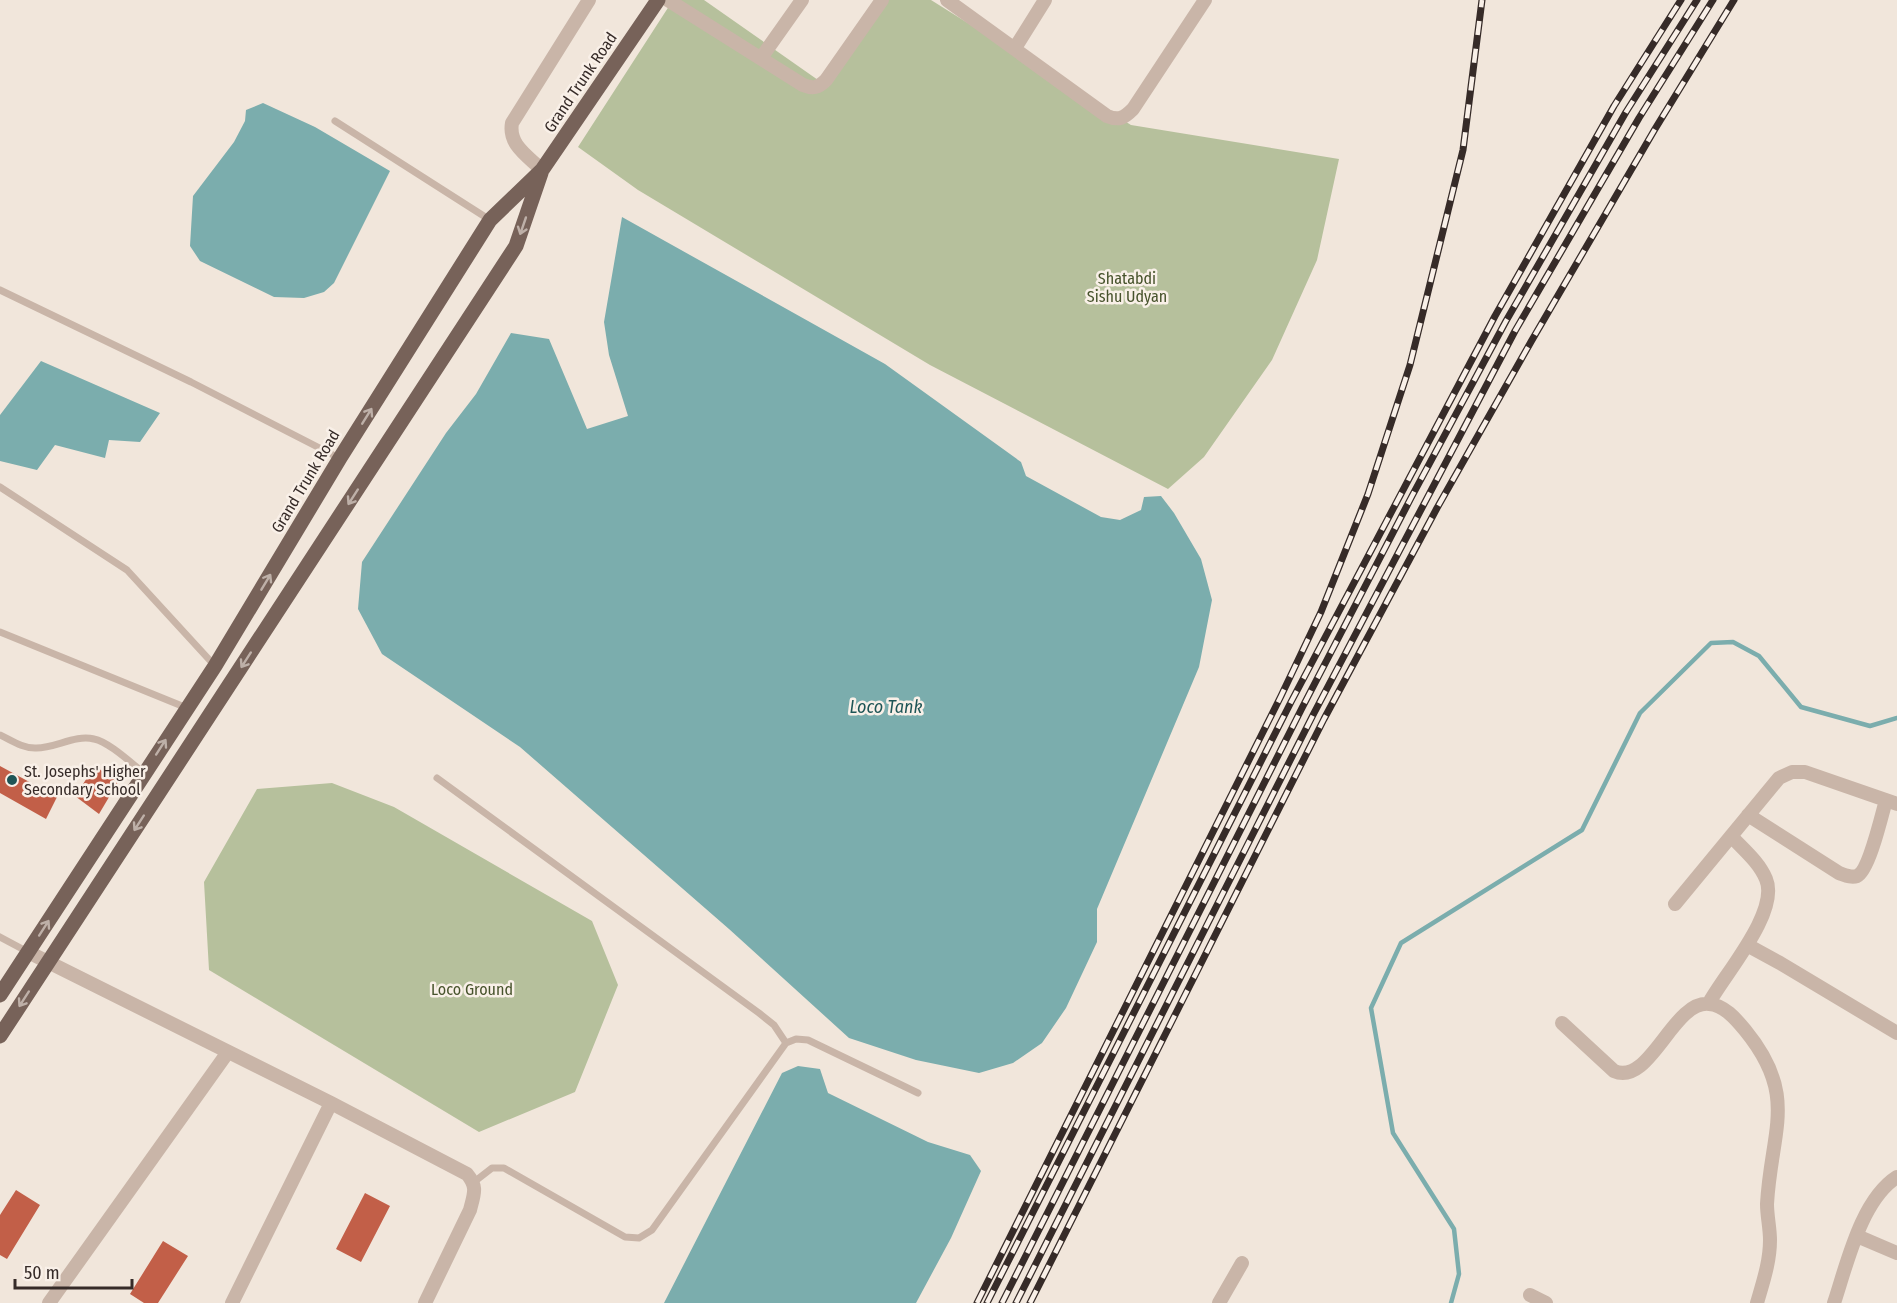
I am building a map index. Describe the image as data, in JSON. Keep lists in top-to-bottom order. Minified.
{"streets":{"main road":["Grand Trunk Road"]},"water":["Loco Tank"],"parks":["Shatabdi Sishu Udyan","Loco Ground"],"places":["St. Josephs' Higher Secondary School"],"scale_bar":"50 m"}
